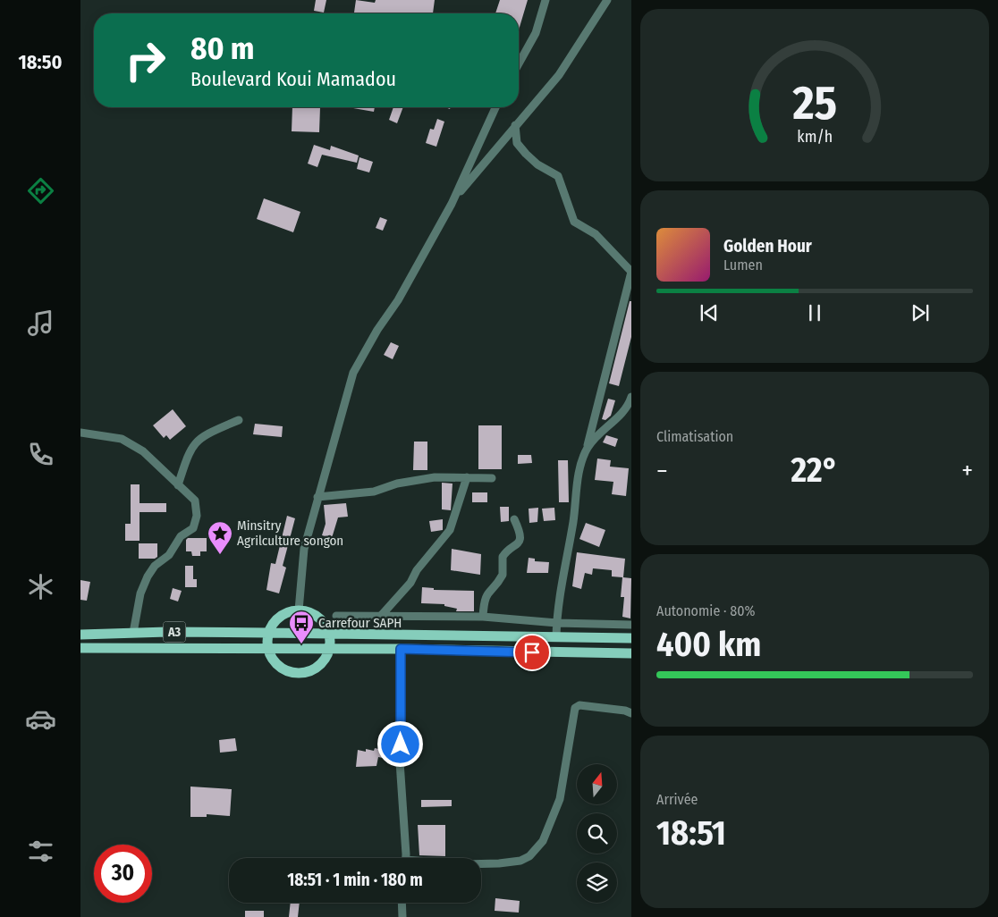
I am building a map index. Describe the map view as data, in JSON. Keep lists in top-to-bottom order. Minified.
{"streets":{"main road":["A3"]},"places":{"place":["Minsitry Agrilculture songon"],"bus stop":["Carrefour SAPH"]},"north":"top","page":{"tabs":"18:50","turn":["80 m","Boulevard Koui Mamadou"],"song":["Golden Hour","Lumen"],"tile":["Climatisation",["Autonomie · 80%","400 km"],["Arrivée","18:51"]],"heat":["−","22°","+"],"limit":"30","trip":"18:51 · 1 min · 180 m","gauge":["25","km/h"]}}
